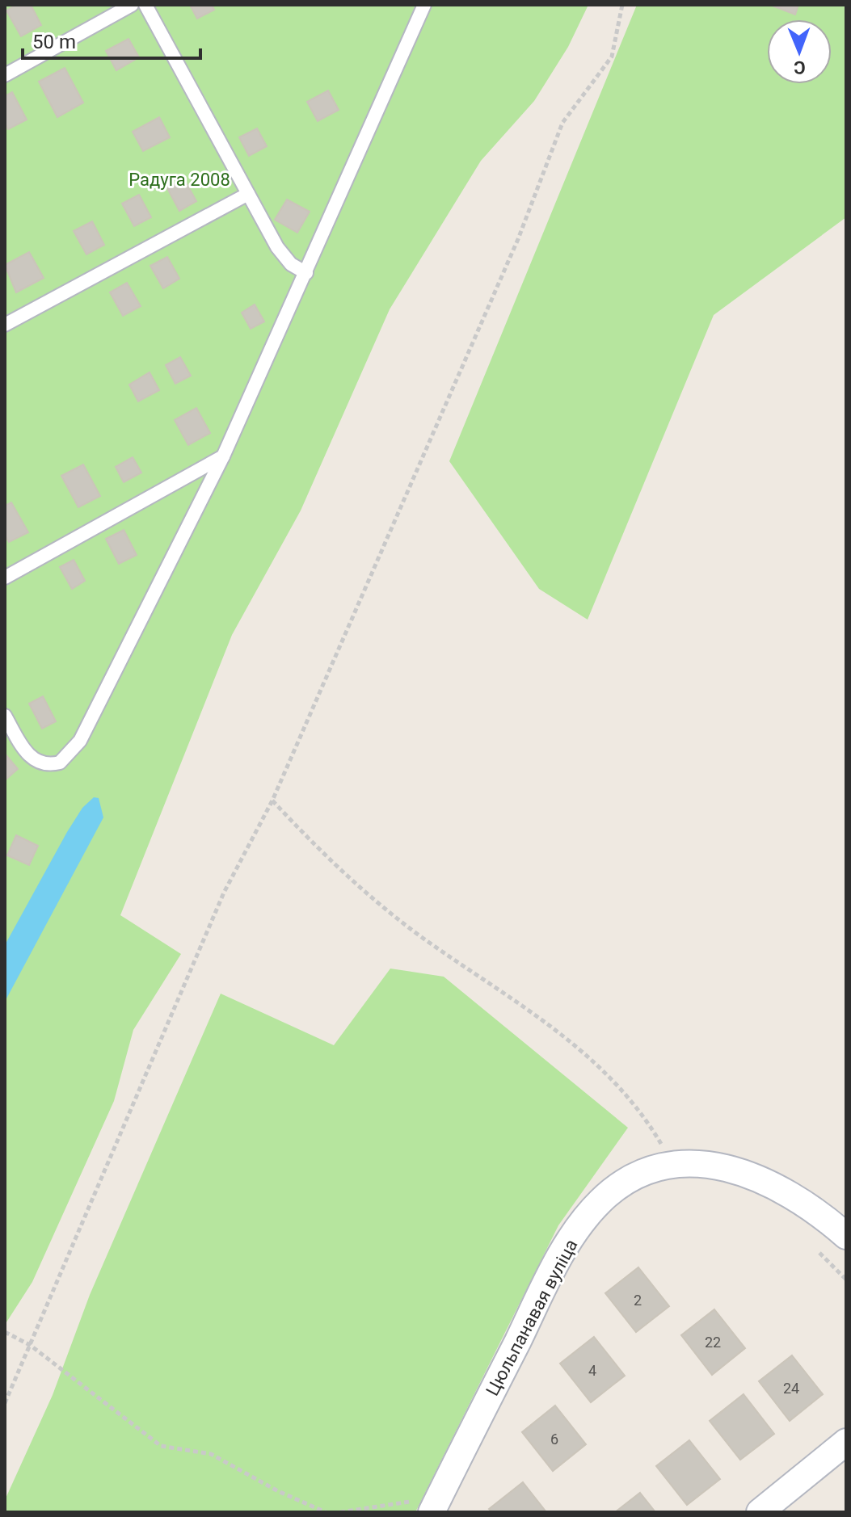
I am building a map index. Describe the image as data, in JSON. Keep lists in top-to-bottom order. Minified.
{"streets":{"street":["Цюльпанавая вуліца"]},"parks":["Радуга 2008"],"house_numbers":["2","22","4","24","6"],"scale_bar":"50 m","north":"bottom"}
